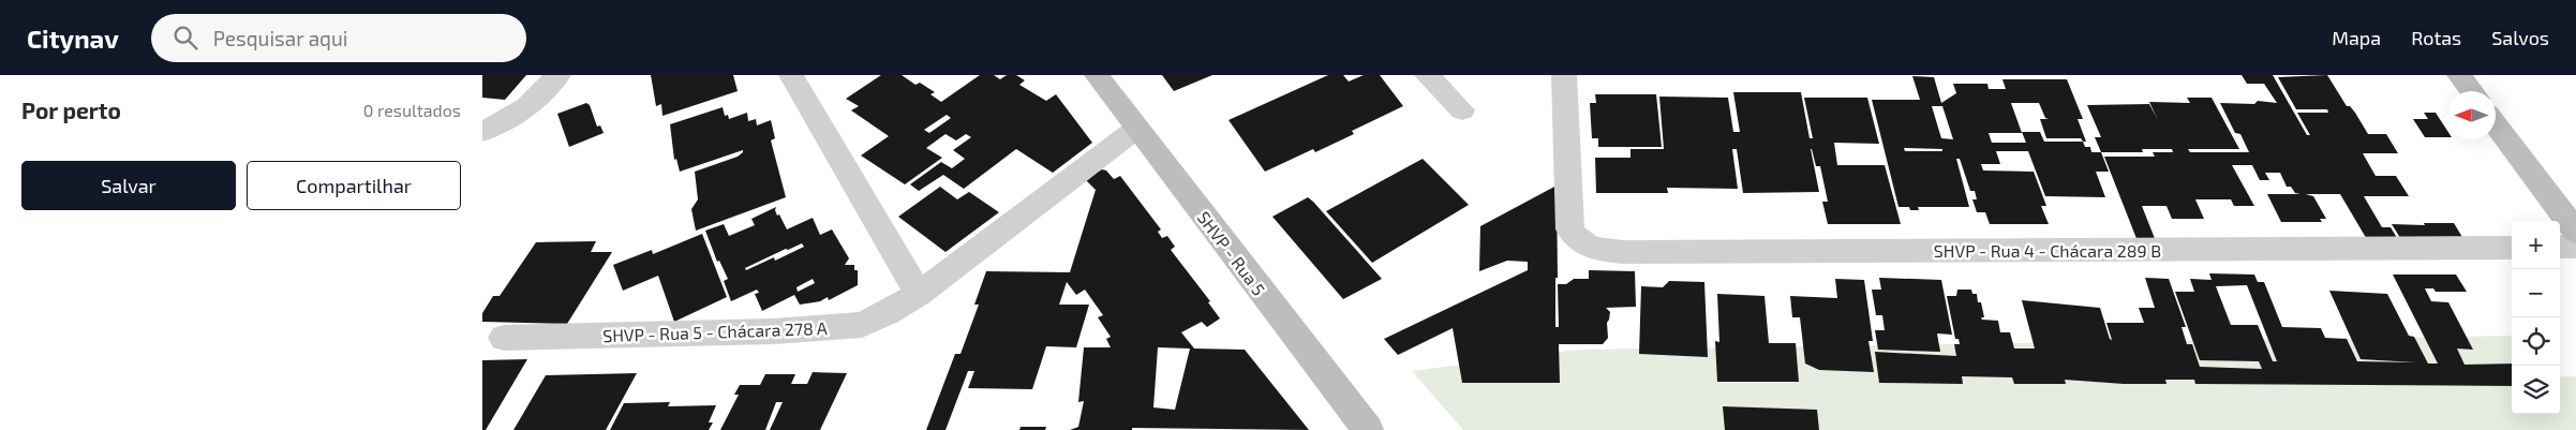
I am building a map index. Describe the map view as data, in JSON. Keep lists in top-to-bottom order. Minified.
{"streets":{"street":["SHVP - Rua 4 - Chácara 289 B","SHVP - Rua 5","SHVP - Rua 5 - Chácara 278 A"]},"crossings":[["SHVP - Rua 5","SHVP - Rua 5 - Chácara 278 A"]],"north":"left","page":{"header":"Citynav","search":"Pesquisar aqui","nav":["Mapa","Rotas","Salvos"],"heading":["Por perto","0 resultados"],"buttons":["Salvar","Compartilhar"],"map_buttons":["+","−"]}}
